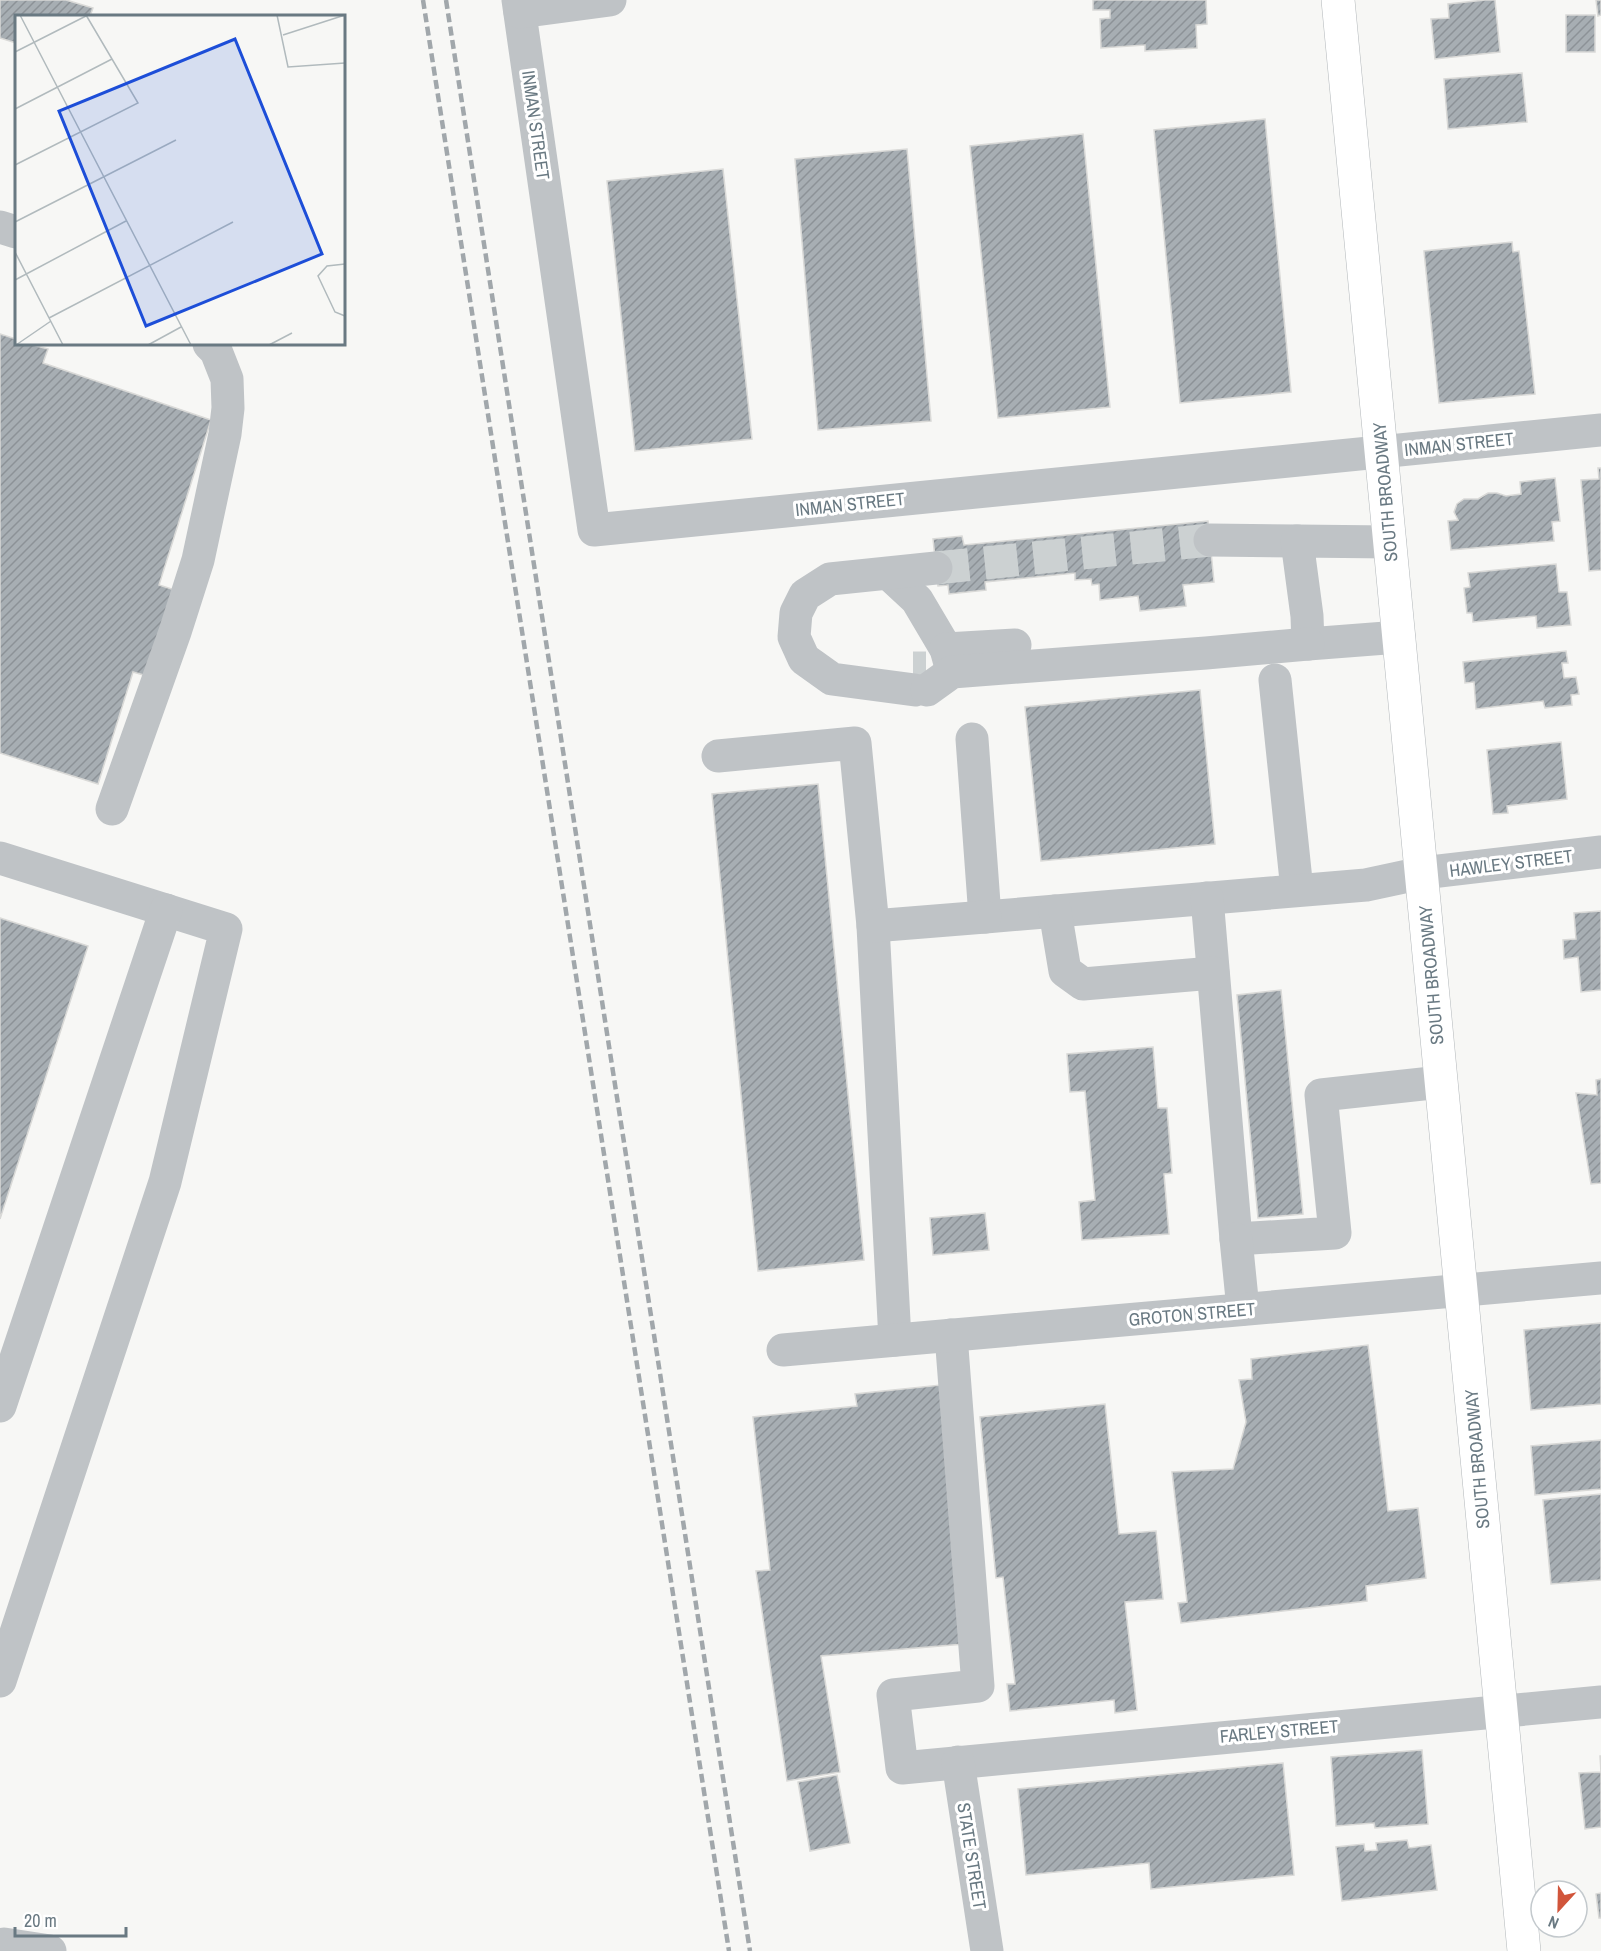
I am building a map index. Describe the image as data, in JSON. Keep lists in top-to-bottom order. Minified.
{"streets":{"main road":["SOUTH BROADWAY"],"street":["INMAN STREET","HAWLEY STREET","GROTON STREET","FARLEY STREET","STATE STREET"]},"crossings":[["INMAN STREET","SOUTH BROADWAY"],["SOUTH BROADWAY","HAWLEY STREET"],["SOUTH BROADWAY","GROTON STREET"],["SOUTH BROADWAY","FARLEY STREET"],["GROTON STREET","FARLEY STREET"],["FARLEY STREET","STATE STREET"]],"scale_bar":"20 m","north":"bottom"}
